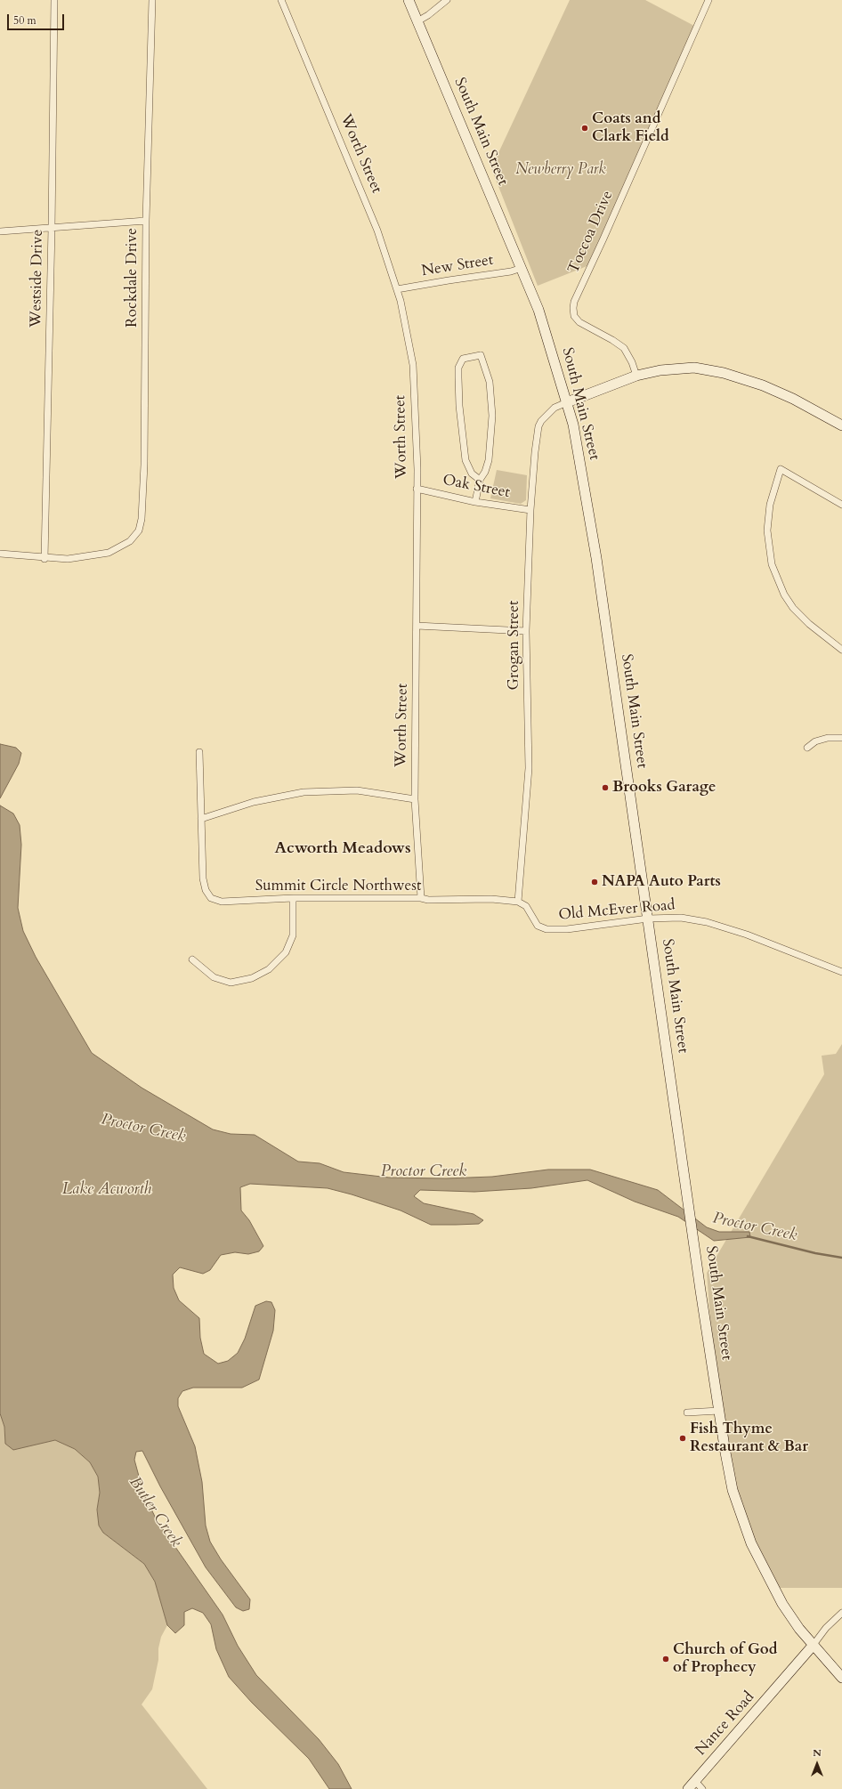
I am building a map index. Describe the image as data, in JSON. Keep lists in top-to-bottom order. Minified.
{"streets":{"main road":["South Main Street","Nance Road"],"street":["Worth Street","Toccoa Drive","New Street","Rockdale Drive","Westside Drive","Oak Street","Grogan Street","Summit Circle Northwest","Old McEver Road"]},"crossings":[["South Main Street","New Street"],["South Main Street","Grogan Street"],["South Main Street","Old McEver Road"],["South Main Street","Nance Road"],["Worth Street","New Street"],["Worth Street","Oak Street"],["Worth Street","Summit Circle Northwest"],["Rockdale Drive","Westside Drive"],["Oak Street","Grogan Street"],["Grogan Street","Summit Circle Northwest"],["Grogan Street","Old McEver Road"],["Summit Circle Northwest","Old McEver Road"]],"districts":["Acworth Meadows"],"water":["Proctor Creek","Lake Acworth","Butler Creek"],"parks":["Newberry Park"],"places":["Coats and Clark Field","Brooks Garage","NAPA Auto Parts","Fish Thyme Restaurant & Bar","Church of God of Prophecy"],"scale_bar":"50 m","north":"top"}
